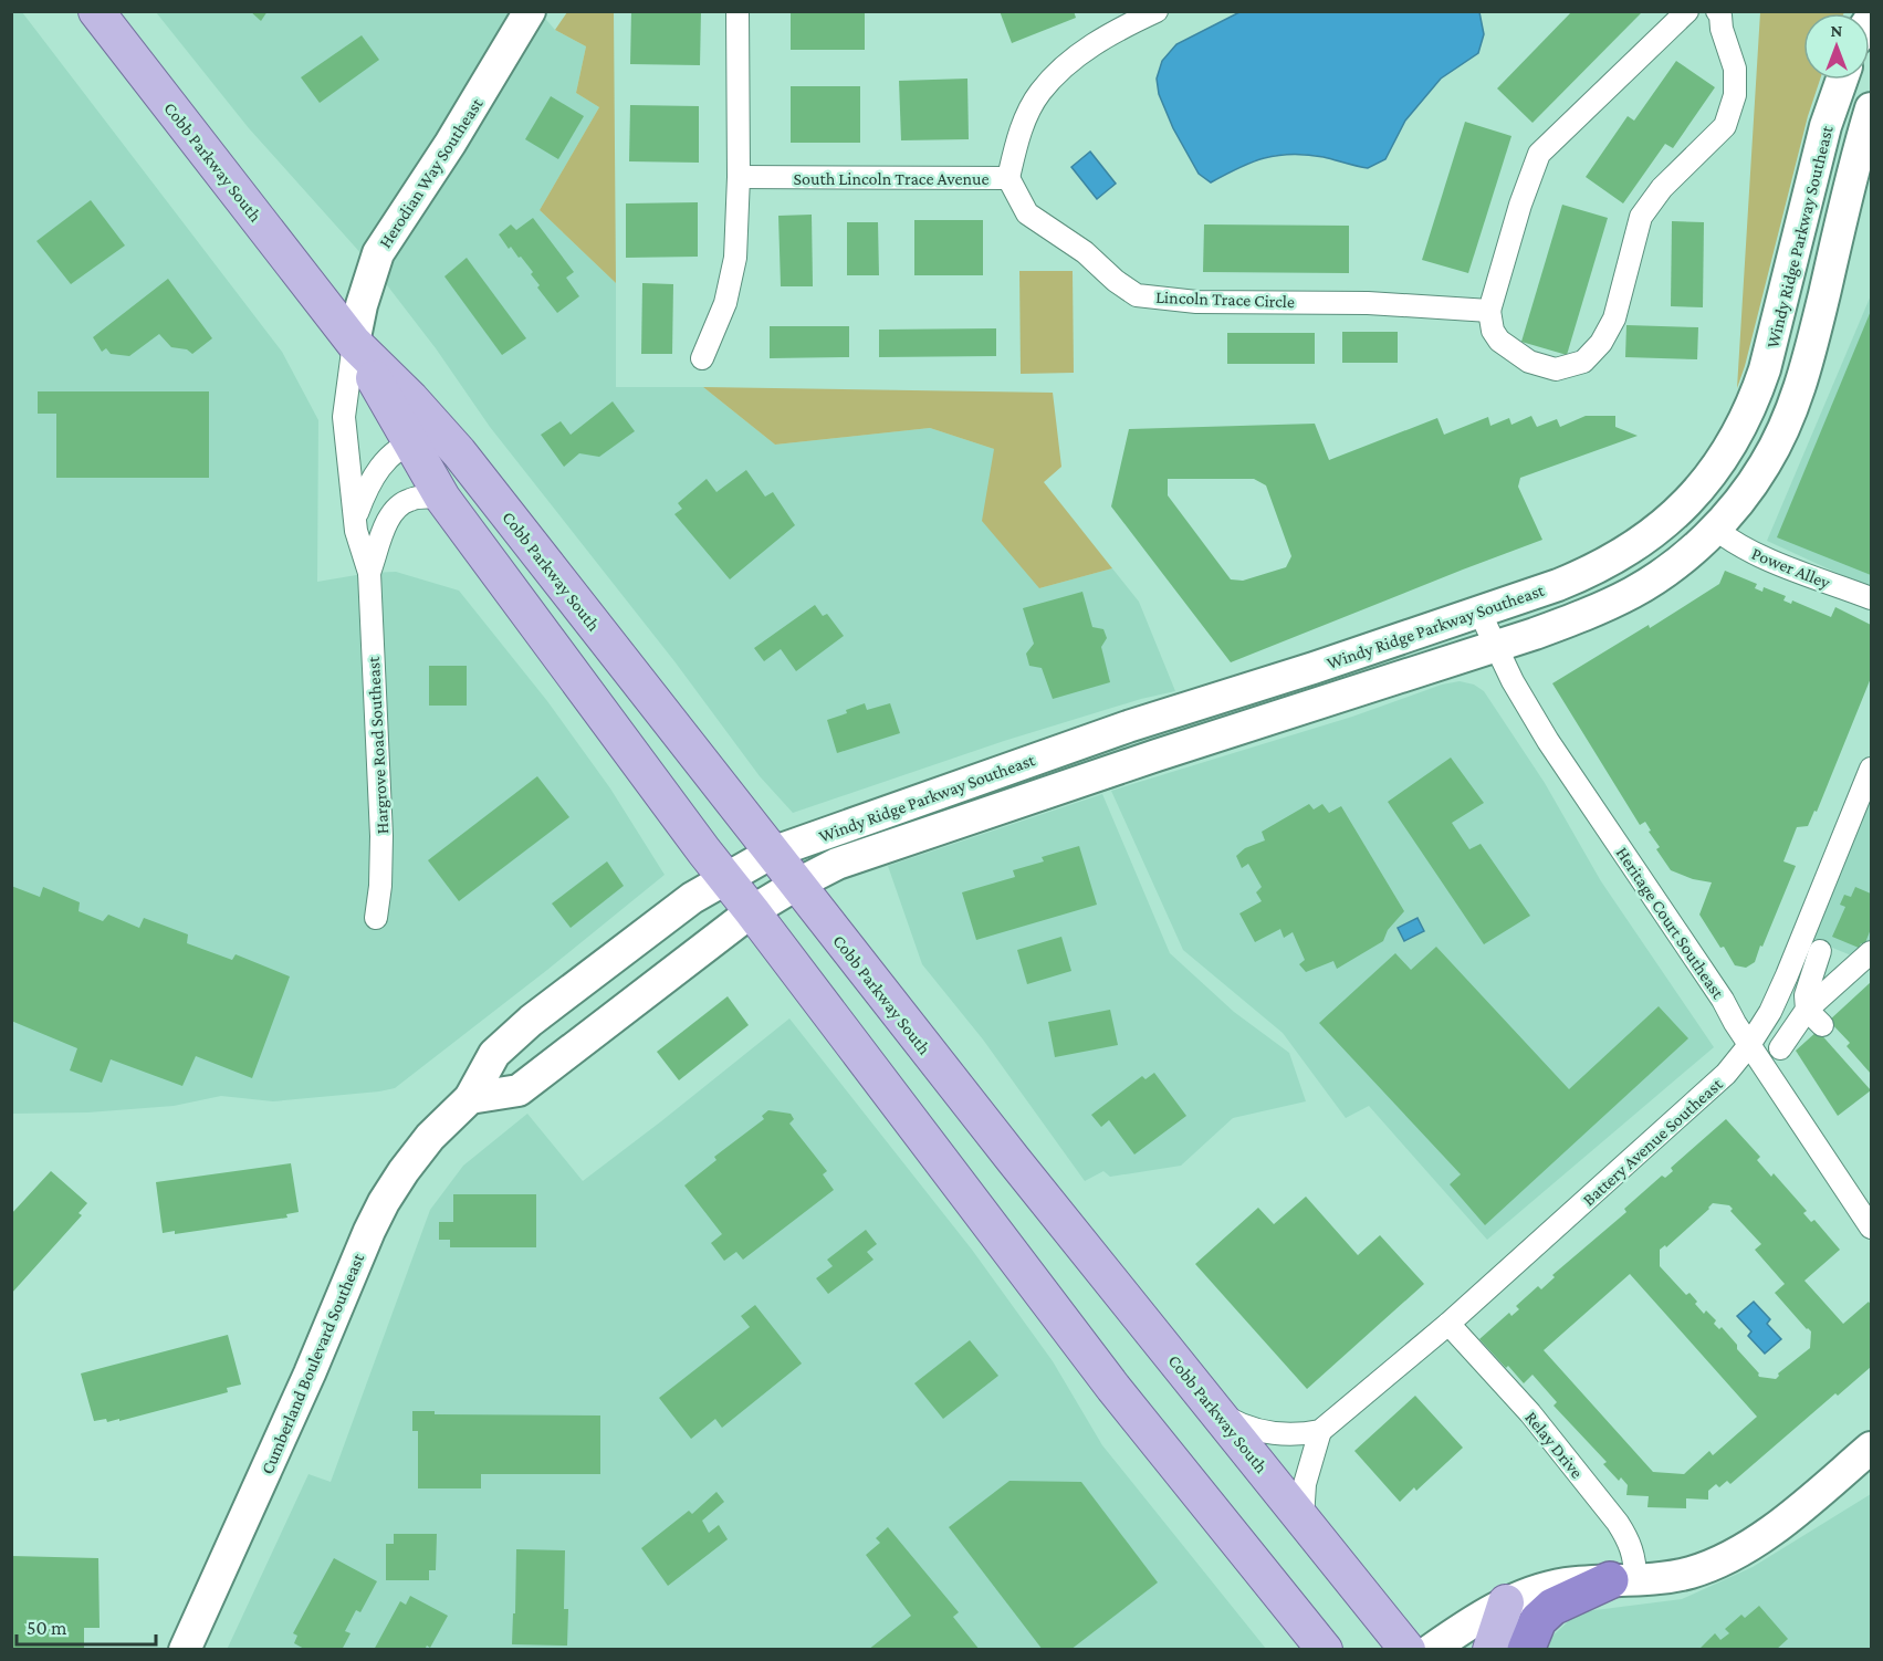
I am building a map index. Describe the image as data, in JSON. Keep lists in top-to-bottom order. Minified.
{"streets":{"main road":["Cobb Parkway South","Herodian Way Southeast","Windy Ridge Parkway Southeast","Cumberland Boulevard Southeast"],"street":["South Lincoln Trace Avenue","Lincoln Trace Circle","Power Alley","Hargrove Road Southeast","Heritage Court Southeast","Battery Avenue Southeast","Relay Drive"]},"crossings":[["Cobb Parkway South","Herodian Way Southeast"],["Cobb Parkway South","Windy Ridge Parkway Southeast"],["Cobb Parkway South","Hargrove Road Southeast"],["Cobb Parkway South","Cumberland Boulevard Southeast"],["Herodian Way Southeast","Hargrove Road Southeast"],["South Lincoln Trace Avenue","Lincoln Trace Circle"],["Windy Ridge Parkway Southeast","Power Alley"],["Windy Ridge Parkway Southeast","Heritage Court Southeast"],["Windy Ridge Parkway Southeast","Cumberland Boulevard Southeast"],["Heritage Court Southeast","Battery Avenue Southeast"],["Battery Avenue Southeast","Relay Drive"]],"scale_bar":"50 m","north":"top"}
